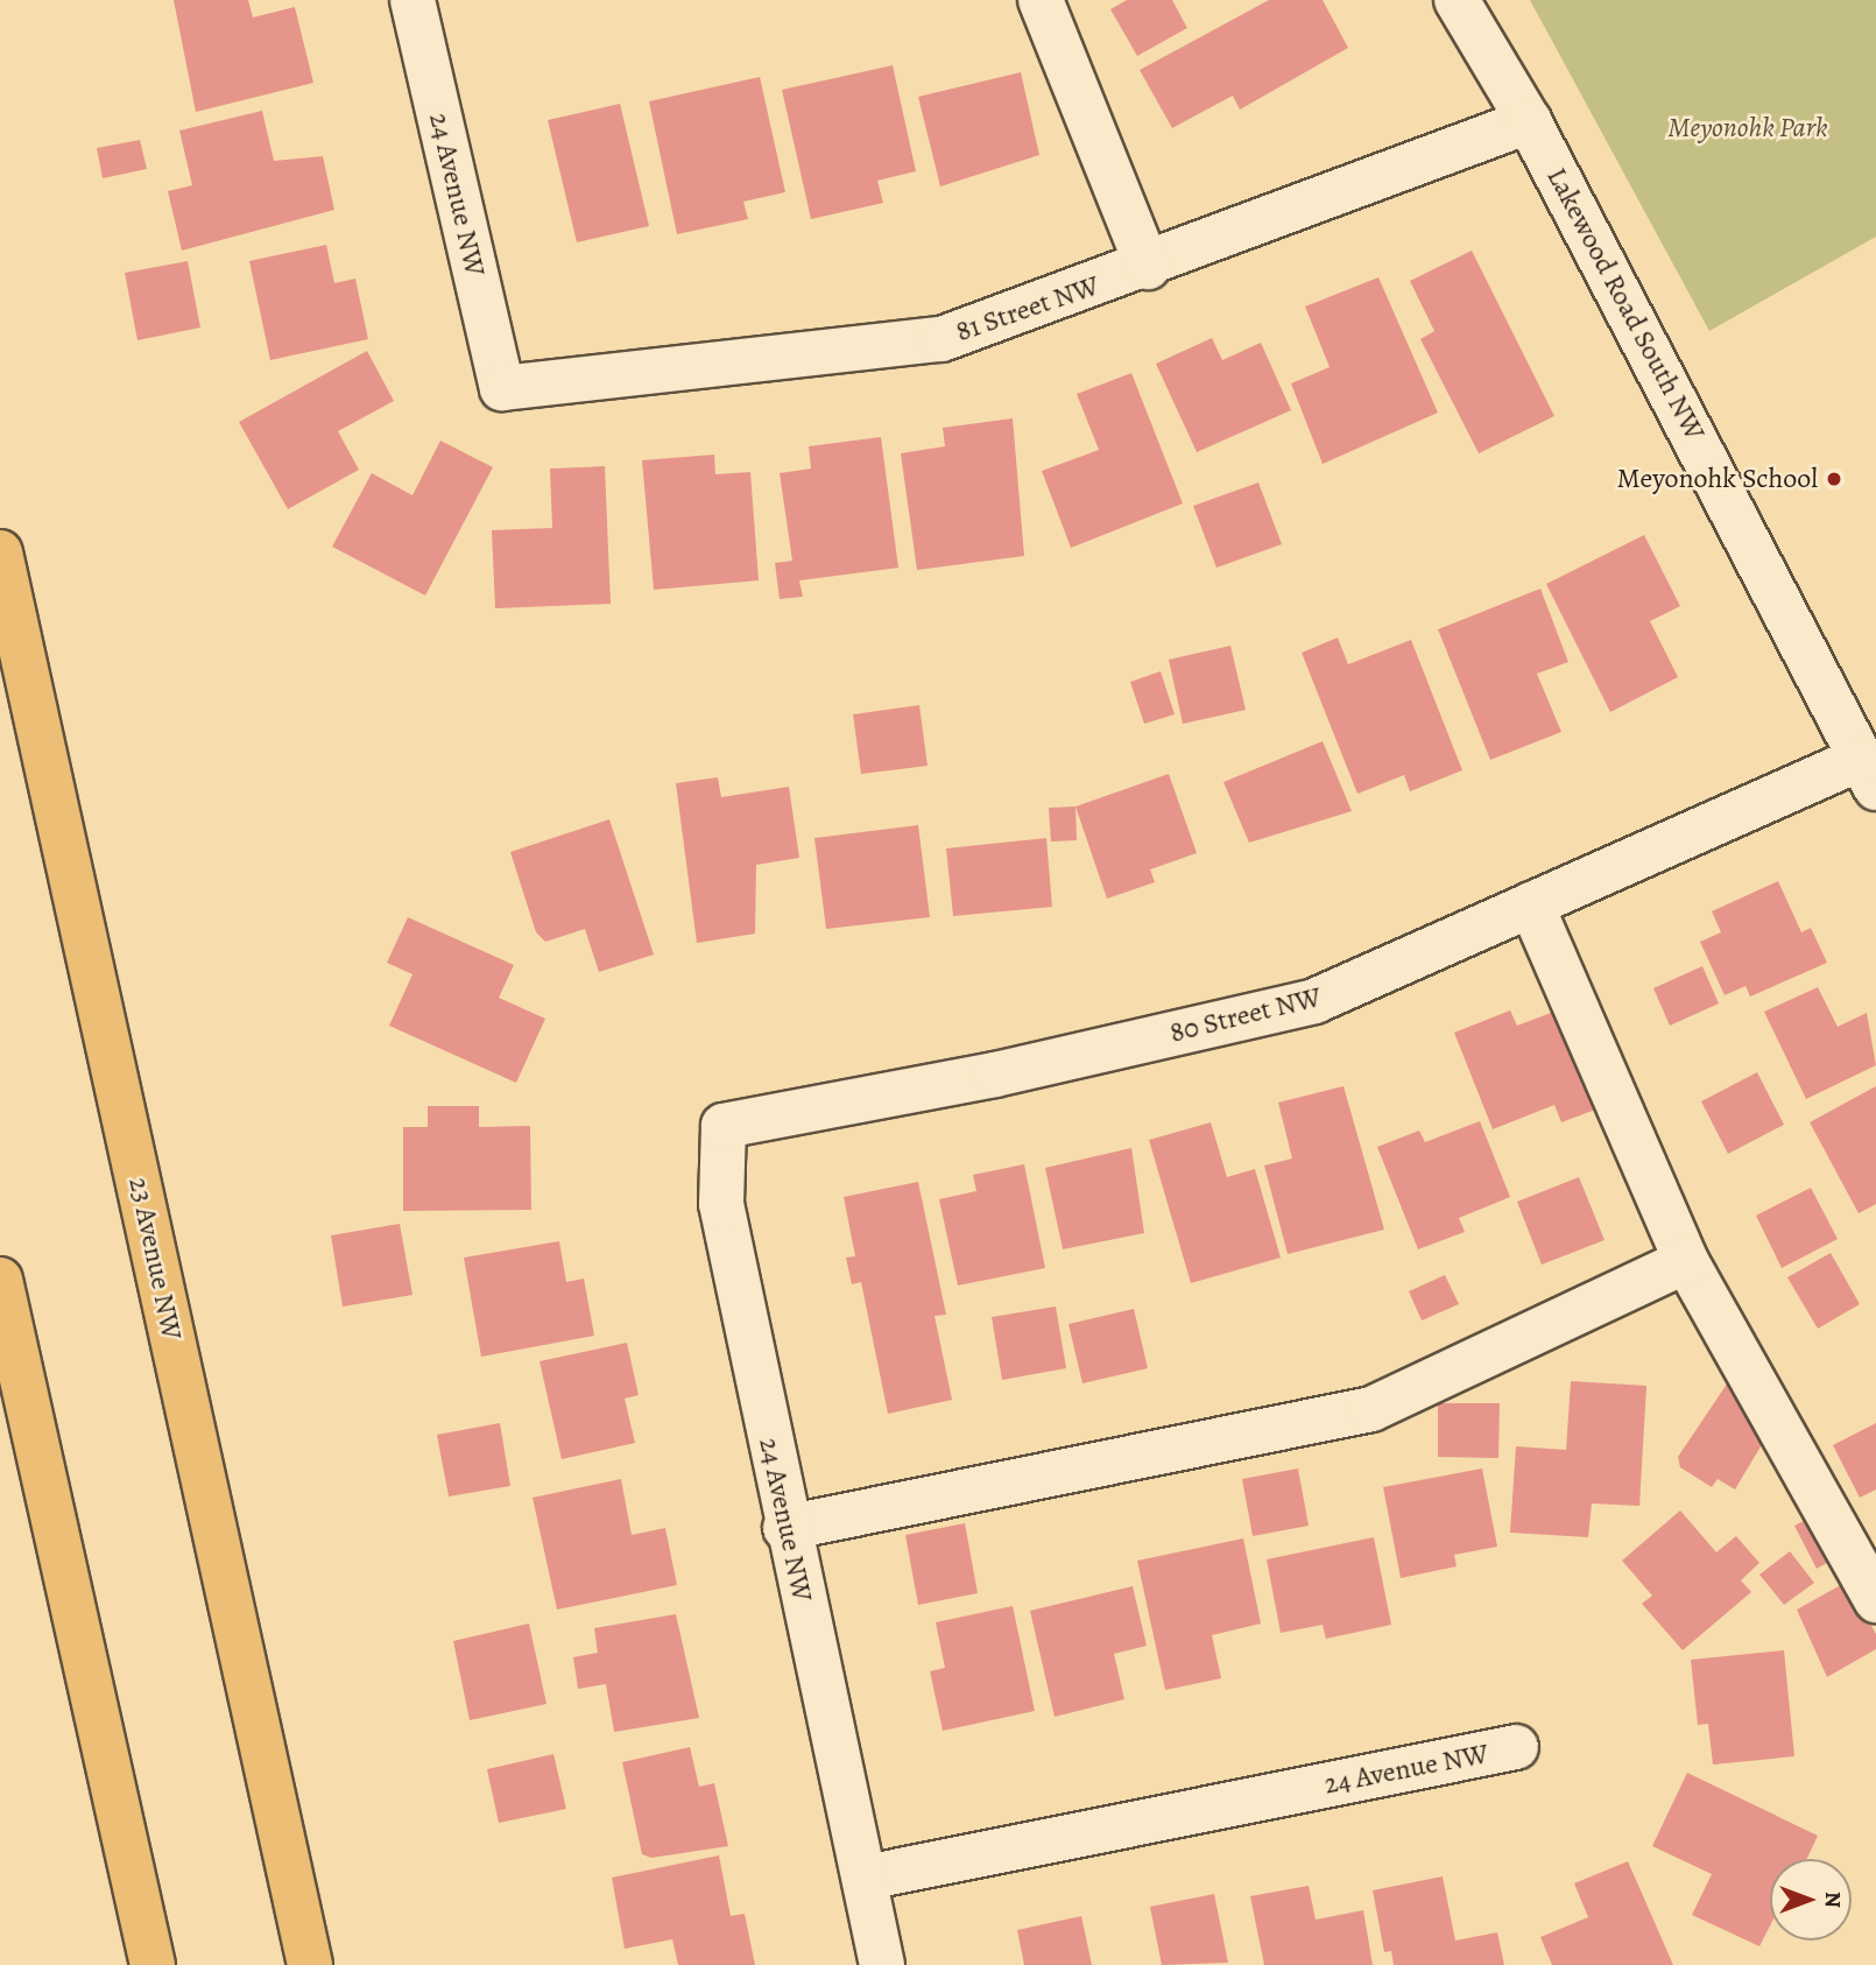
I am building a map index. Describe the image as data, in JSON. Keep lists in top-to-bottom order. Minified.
{"streets":{"main road":["23 Avenue NW"],"street":["24 Avenue NW","Lakewood Road South NW","81 Street NW","80 Street NW"]},"crossings":[["24 Avenue NW","81 Street NW"],["24 Avenue NW","80 Street NW"],["Lakewood Road South NW","81 Street NW"],["Lakewood Road South NW","80 Street NW"]],"parks":["Meyonohk Park"],"places":["Meyonohk School"],"north":"right"}
